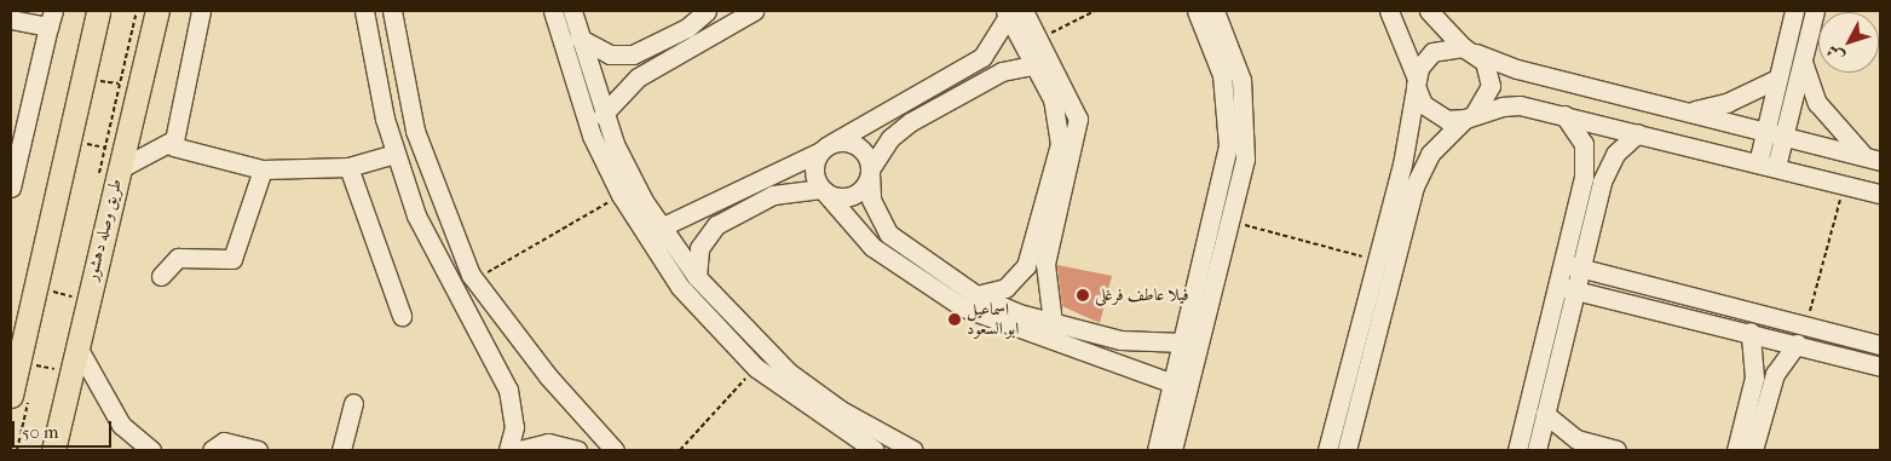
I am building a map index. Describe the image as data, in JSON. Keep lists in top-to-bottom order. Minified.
{"streets":{"main road":["طريق وصله دهشور"]},"places":["فيلا عاطف فرغلى","اسماعيل ابو السعود"],"scale_bar":"50 m","north":"bottom left"}
